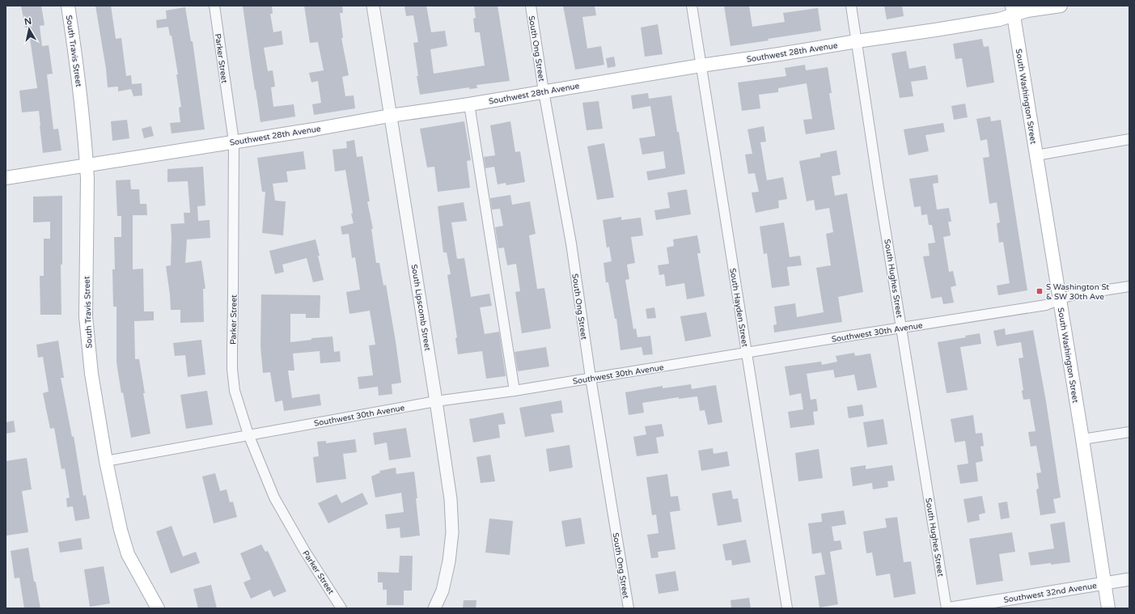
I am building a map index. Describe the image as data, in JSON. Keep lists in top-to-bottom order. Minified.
{"streets":{"main road":["South Travis Street","Southwest 28th Avenue","South Washington Street"],"street":["South Ong Street","Parker Street","South Hughes Street","South Lipscomb Street","South Hayden Street","Southwest 30th Avenue","Southwest 32nd Avenue"]},"crossings":[["South Ong Street","Southwest 28th Avenue"],["South Ong Street","Southwest 30th Avenue"],["South Travis Street","Southwest 28th Avenue"],["South Travis Street","Southwest 30th Avenue"],["Southwest 28th Avenue","Parker Street"],["Southwest 28th Avenue","South Washington Street"],["Southwest 28th Avenue","South Hughes Street"],["Southwest 28th Avenue","South Lipscomb Street"],["Southwest 28th Avenue","South Hayden Street"],["Parker Street","Southwest 30th Avenue"],["South Washington Street","Southwest 30th Avenue"],["South Washington Street","Southwest 32nd Avenue"],["South Hughes Street","Southwest 30th Avenue"],["South Lipscomb Street","Southwest 30th Avenue"],["South Hayden Street","Southwest 30th Avenue"]],"places":{"transit":["S Washington St & SW 30th Ave"]},"north":"top"}
